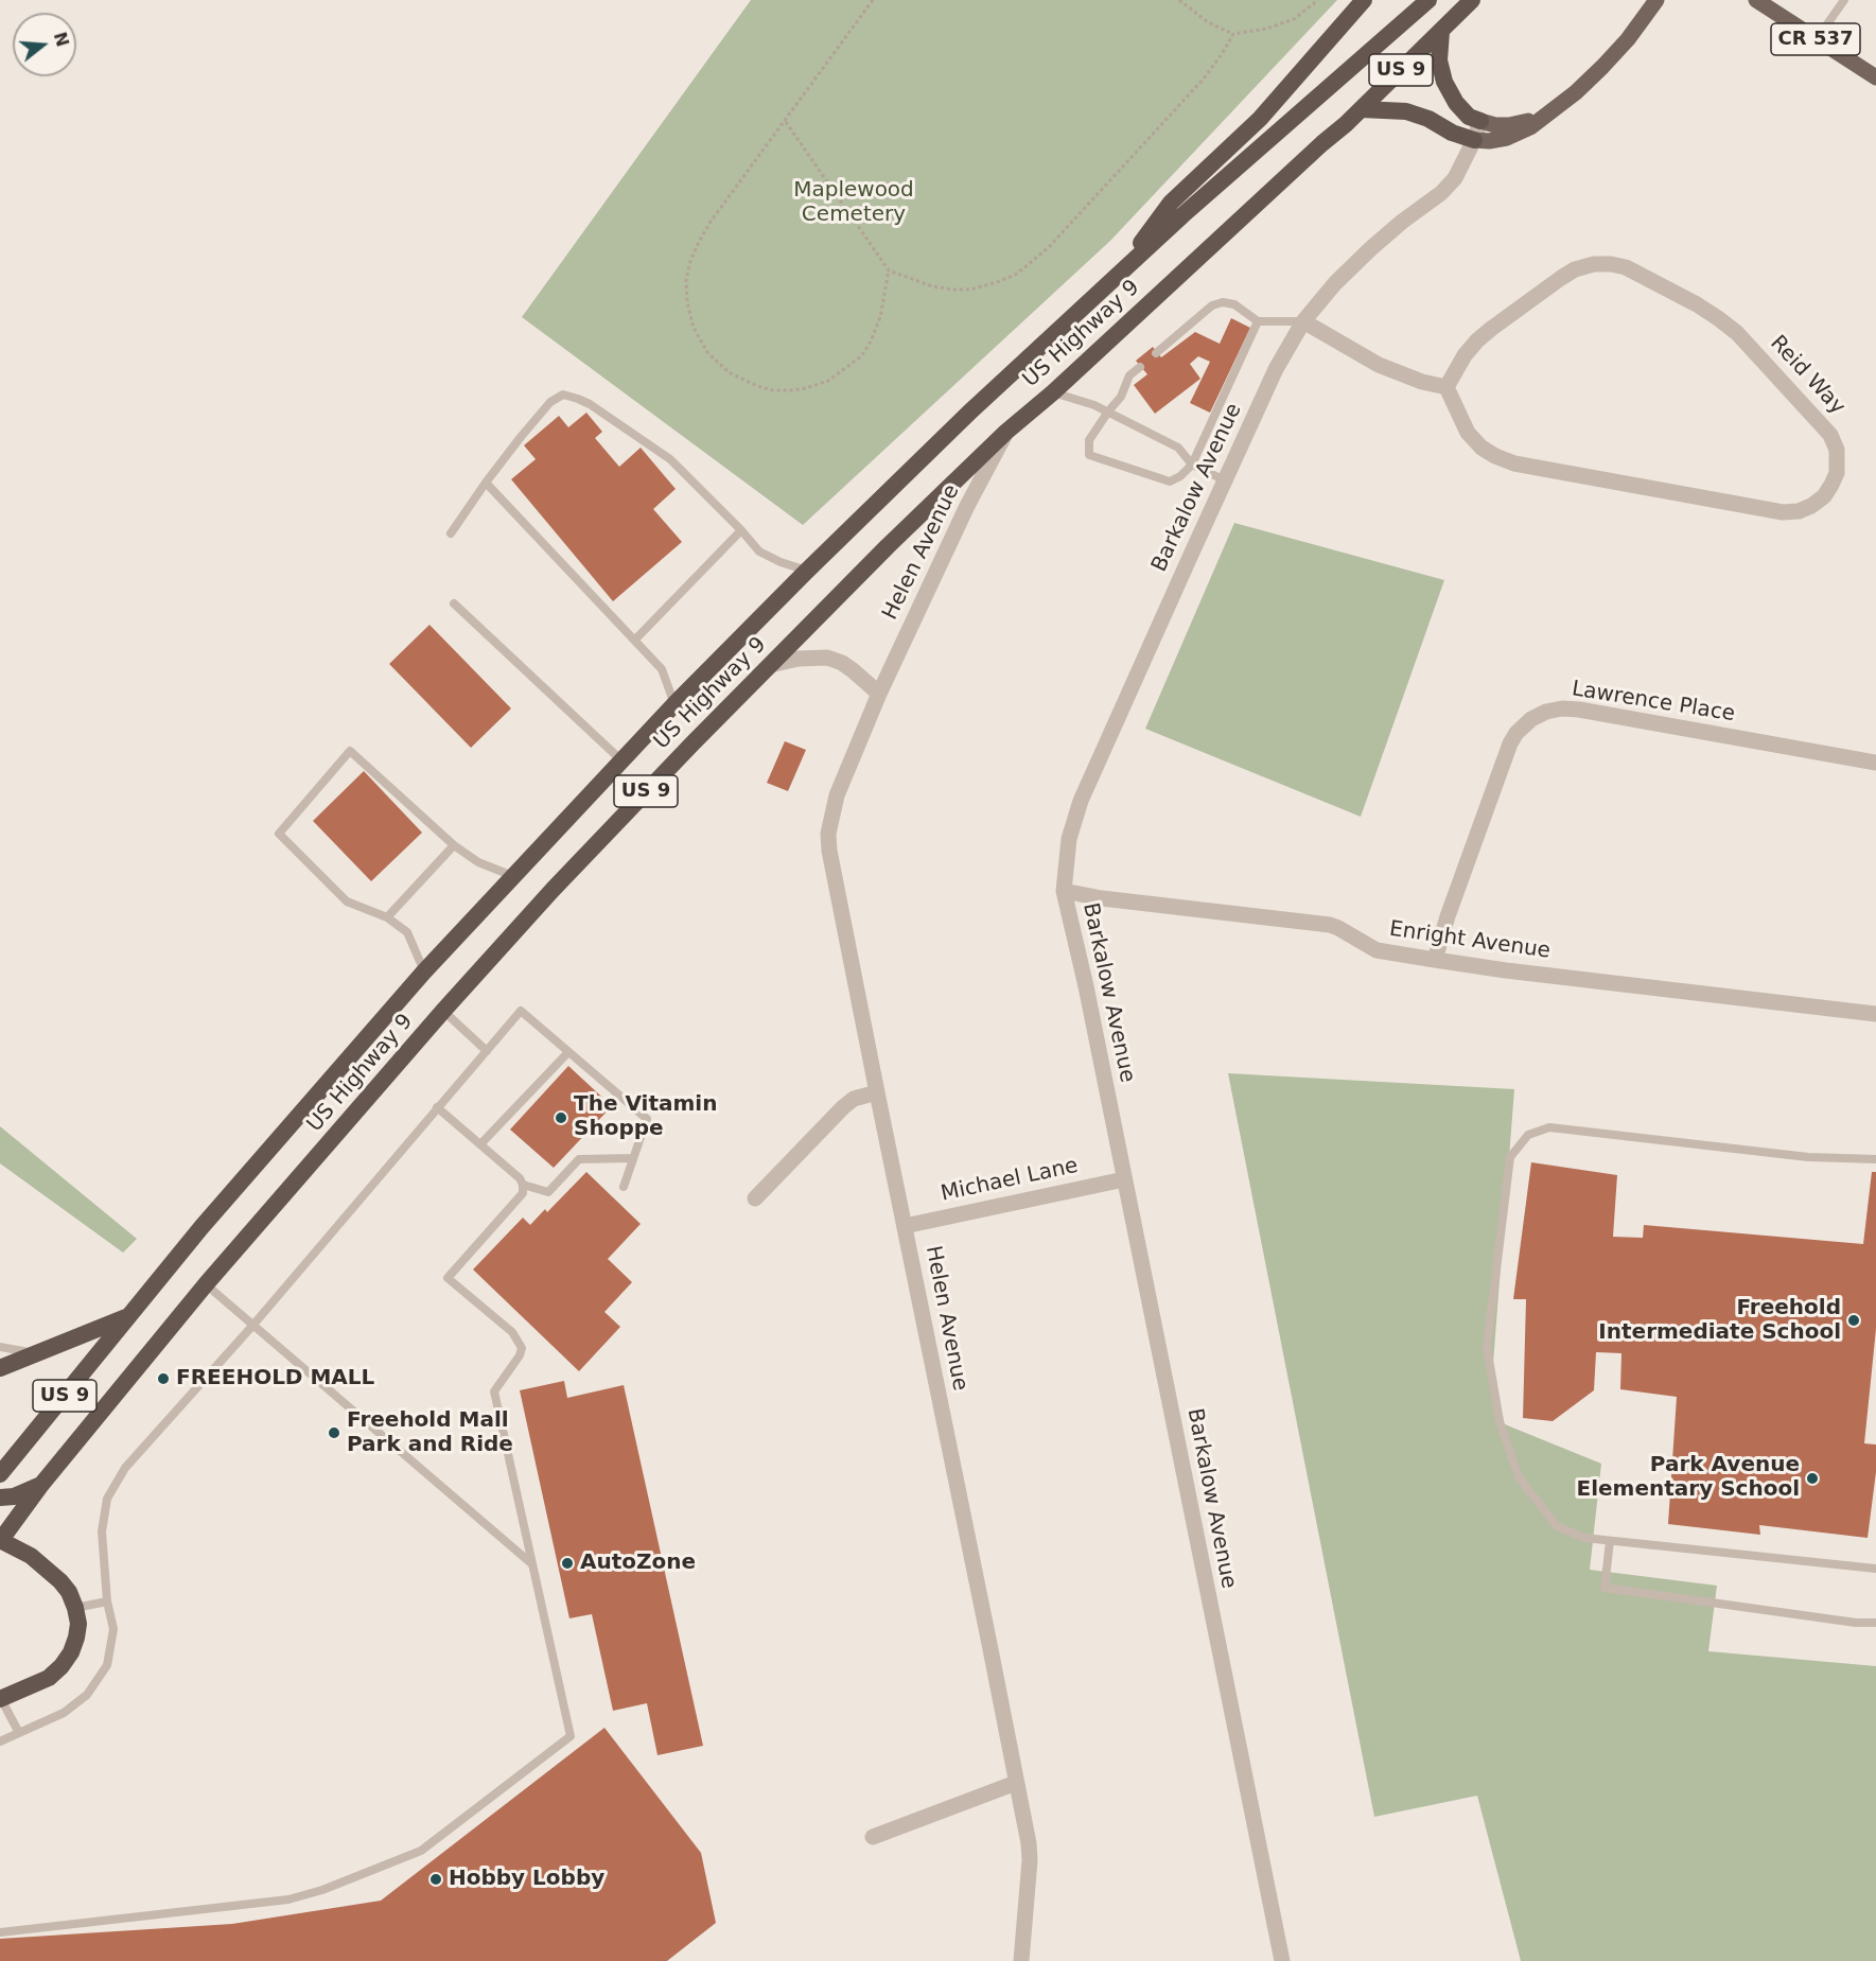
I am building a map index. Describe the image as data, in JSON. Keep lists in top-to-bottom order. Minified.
{"streets":{"highway":["US 9","US Highway 9"],"main road":["CR 537"],"street":["Reid Way","Barkalow Avenue","Helen Avenue","Lawrence Place","Enright Avenue","Michael Lane"]},"crossings":[["US Highway 9","Helen Avenue"],["Barkalow Avenue","Enright Avenue"],["Barkalow Avenue","Michael Lane"],["Helen Avenue","Michael Lane"],["Lawrence Place","Enright Avenue"]],"parks":["Maplewood Cemetery"],"places":["The Vitamin Shoppe","Freehold Intermediate School","FREEHOLD MALL","Freehold Mall Park and Ride","Park Avenue Elementary School","AutoZone","Hobby Lobby"],"north":"right"}
